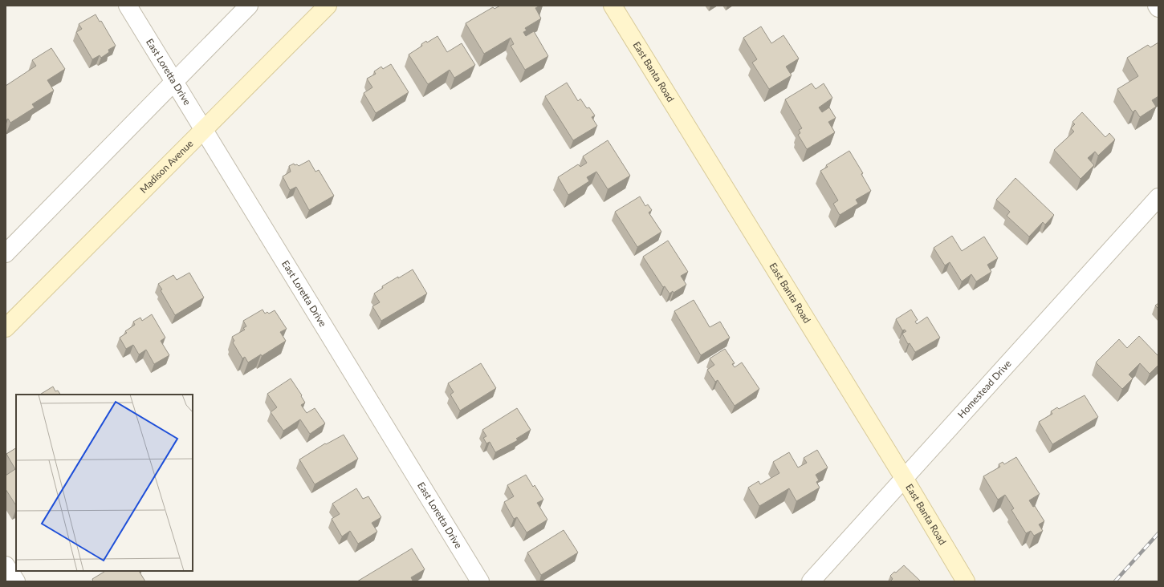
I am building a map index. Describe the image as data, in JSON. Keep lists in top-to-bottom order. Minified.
{"streets":{"street":["East Loretta Drive","East Banta Road","Madison Avenue","Homestead Drive"]},"crossings":[["East Loretta Drive","Madison Avenue"],["East Banta Road","Homestead Drive"]]}
